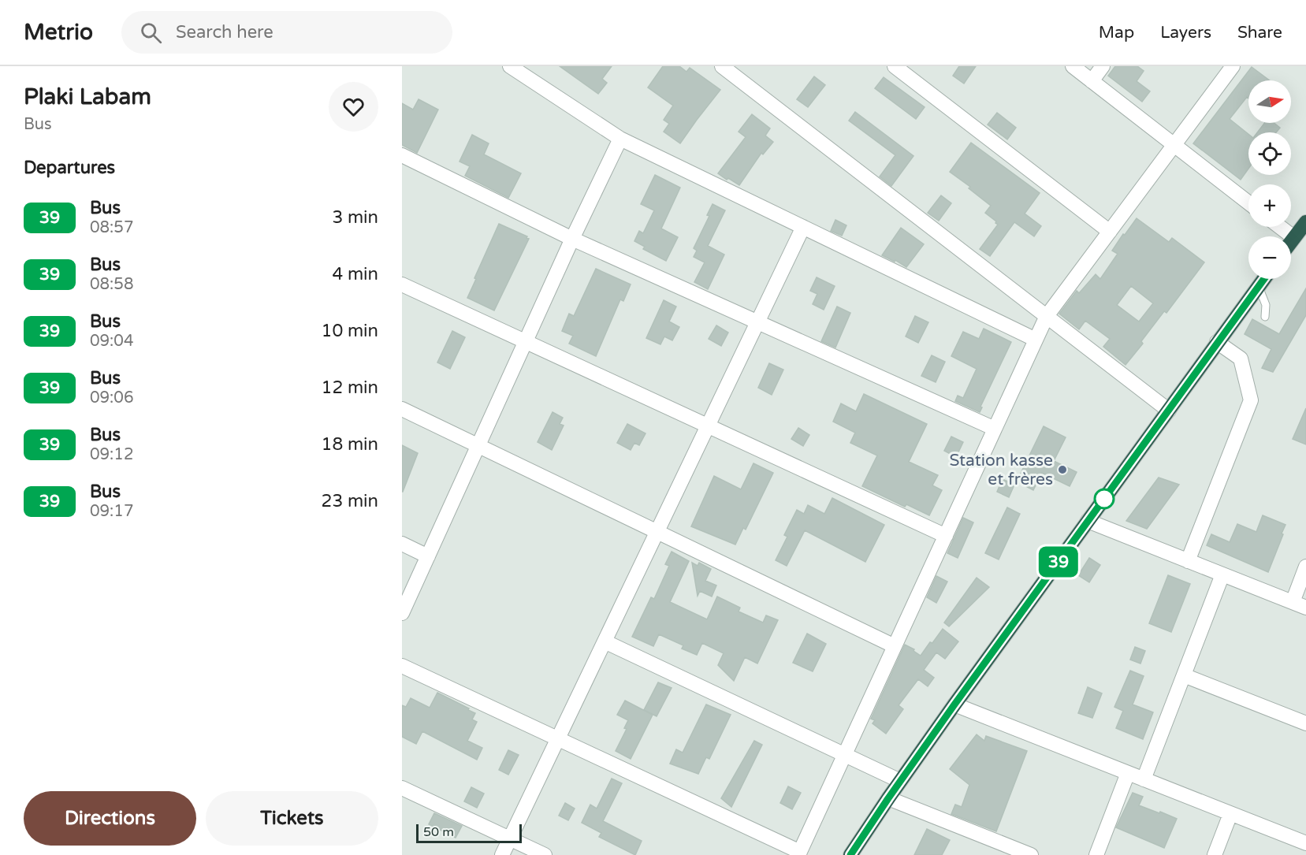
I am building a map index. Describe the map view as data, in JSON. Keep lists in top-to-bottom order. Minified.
{"places":["Station kasse et frères"],"lines":["bus line 39"],"scale_bar":"50 m","north":"right","page":{"header":"Metrio","search":"Search here","nav":["Map","Layers","Share"],"heading":[["Plaki Labam","Bus"],"Departures"],"on_map":"39","map_buttons":["+","−"],"list":[{"mark":"39","name":"Bus","note":"08:57","value":"3 min"},{"mark":"39","name":"Bus","note":"08:58","value":"4 min"},{"mark":"39","name":"Bus","note":"09:04","value":"10 min"},{"mark":"39","name":"Bus","note":"09:06","value":"12 min"},{"mark":"39","name":"Bus","note":"09:12","value":"18 min"},{"mark":"39","name":"Bus","note":"09:17","value":"23 min"}],"buttons":["Directions","Tickets"],"scale":"50 m"}}
